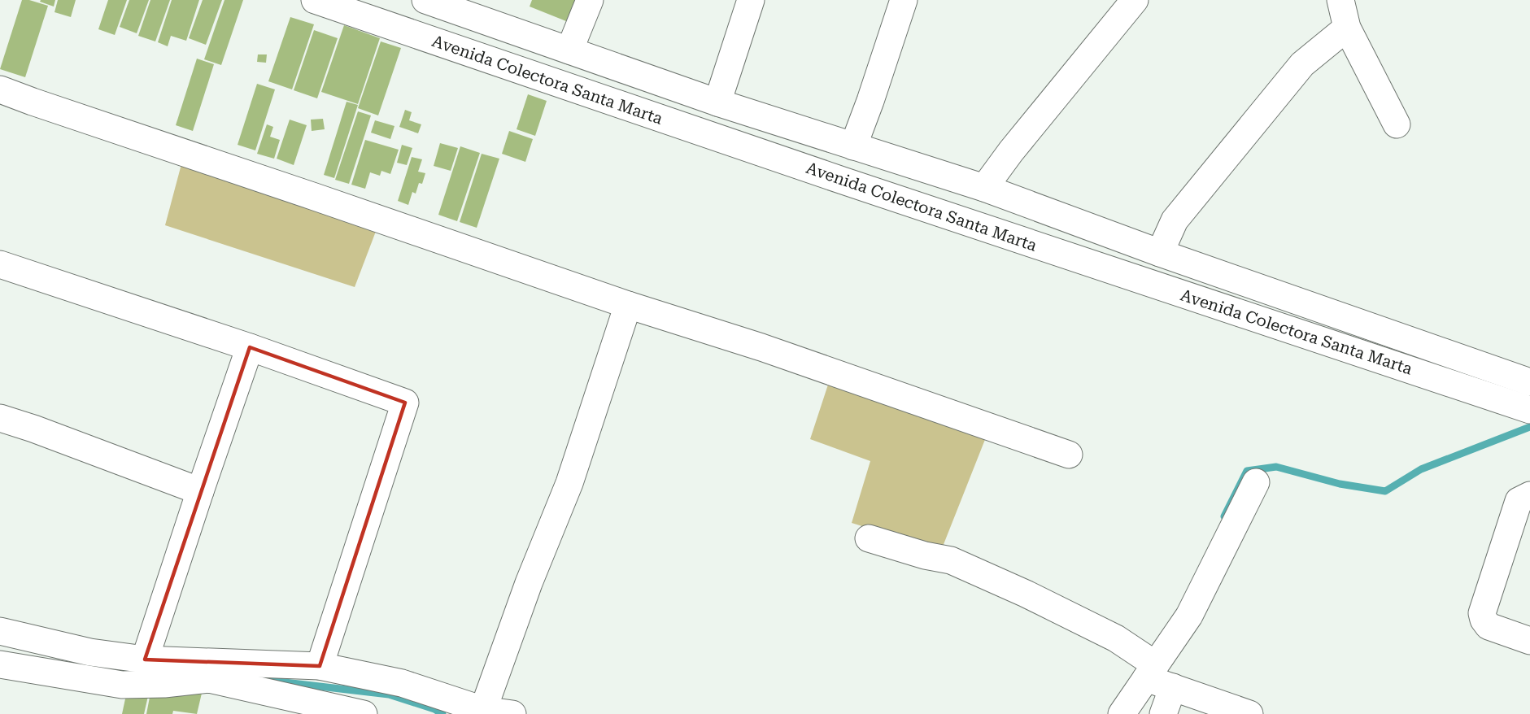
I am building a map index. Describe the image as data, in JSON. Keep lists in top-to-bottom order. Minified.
{"streets":{"street":["Avenida Colectora Santa Marta"]}}
